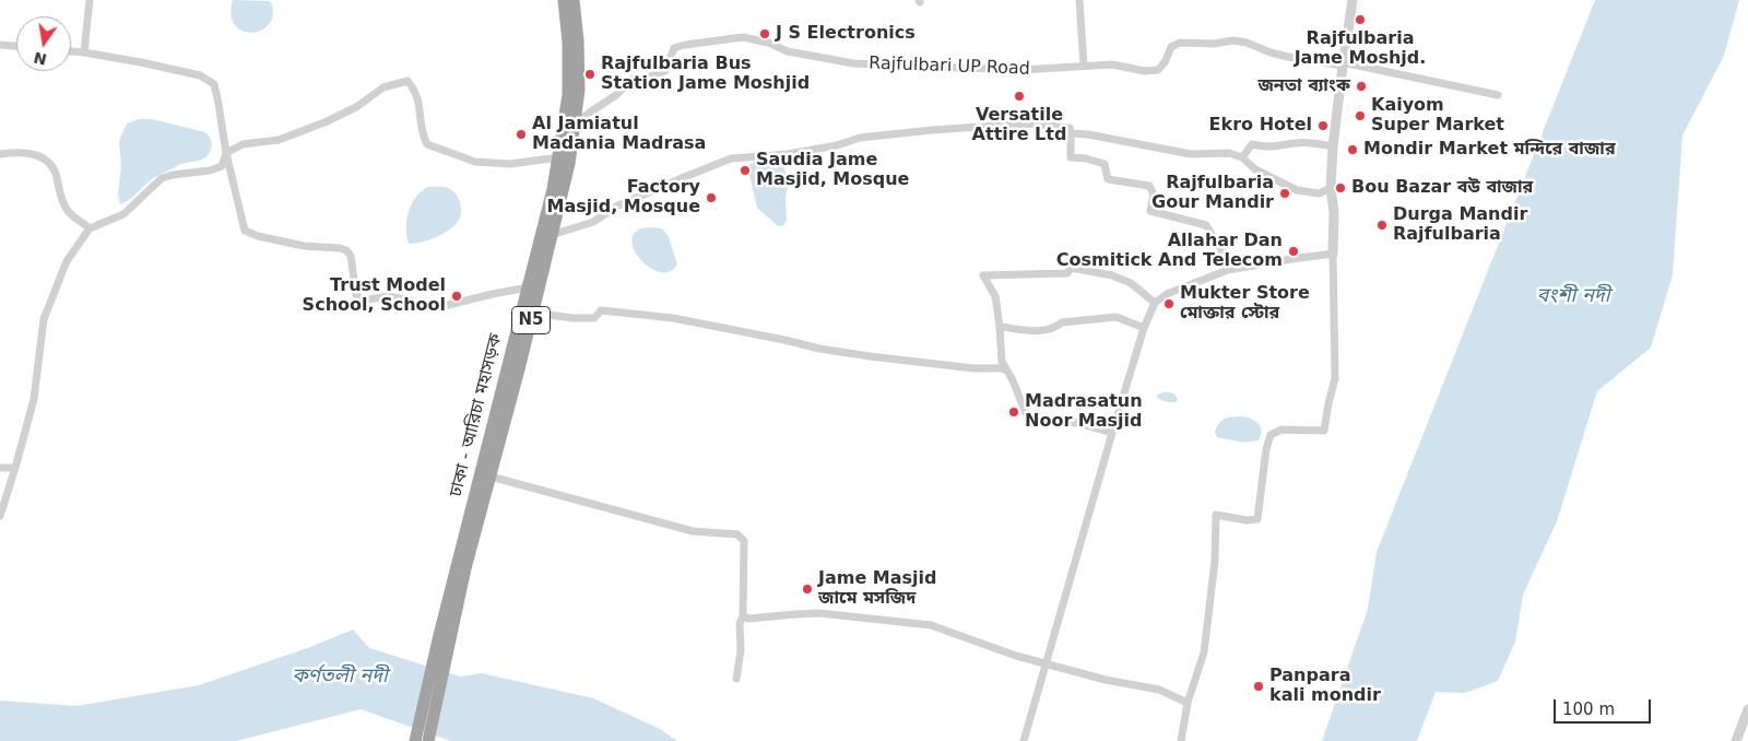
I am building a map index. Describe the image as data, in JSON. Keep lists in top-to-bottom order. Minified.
{"streets":{"highway":["N5","ঢাকা - আরিচা মহাসড়ক"],"street":["Rajfulbari UP Road"]},"crossings":[["Rajfulbari UP Road","N5"],["N5","ঢাকা - আরিচা মহাসড়ক"]],"water":["বংশী নদী","কর্ণতলী নদী"],"places":["Rajfulbaria Jame Moshjd.","J S Electronics","Rajfulbaria Bus Station Jame Moshjid","জনতা ব্যাংক","Versatile Attire Ltd","Kaiyom Super Market","Ekro Hotel","Al Jamiatul Madania Madrasa","Mondir Market মন্দিরে বাজার","Saudia Jame Masjid, Mosque","Bou Bazar বউ বাজার","Rajfulbaria Gour Mandir","Factory Masjid, Mosque","Durga Mandir Rajfulbaria","Allahar Dan Cosmitick And Telecom","Trust Model School, School","Mukter Store মোক্তার স্টোর","Madrasatun Noor Masjid","Jame Masjid জামে মসজিদ","Panpara kali mondir"],"scale_bar":"100 m","north":"bottom"}
